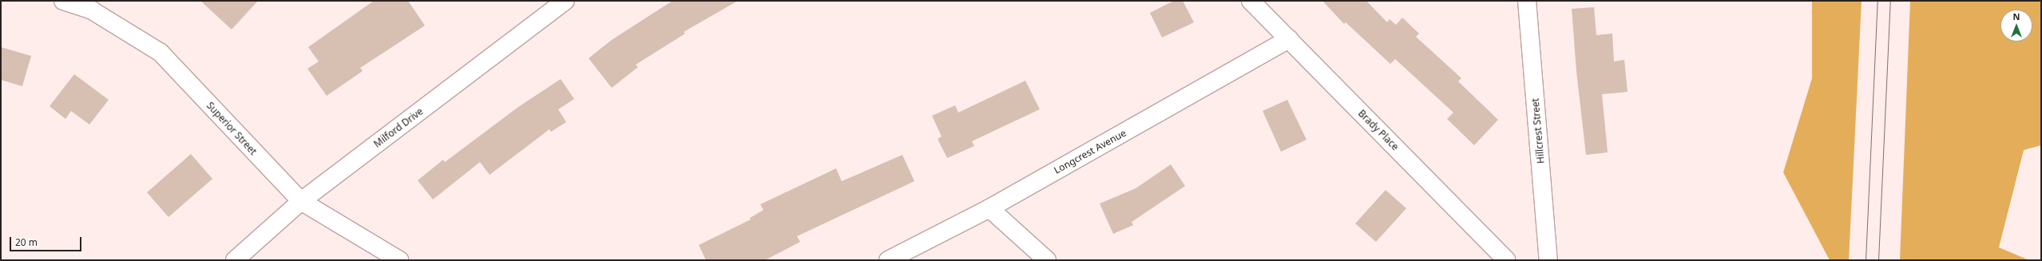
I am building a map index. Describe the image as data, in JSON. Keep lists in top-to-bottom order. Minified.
{"streets":{"street":["Milford Drive","Superior Street","Brady Place","Hillcrest Street","Longcrest Avenue"]},"crossings":[["Milford Drive","Superior Street"],["Brady Place","Longcrest Avenue"]],"scale_bar":"20 m","north":"top"}
